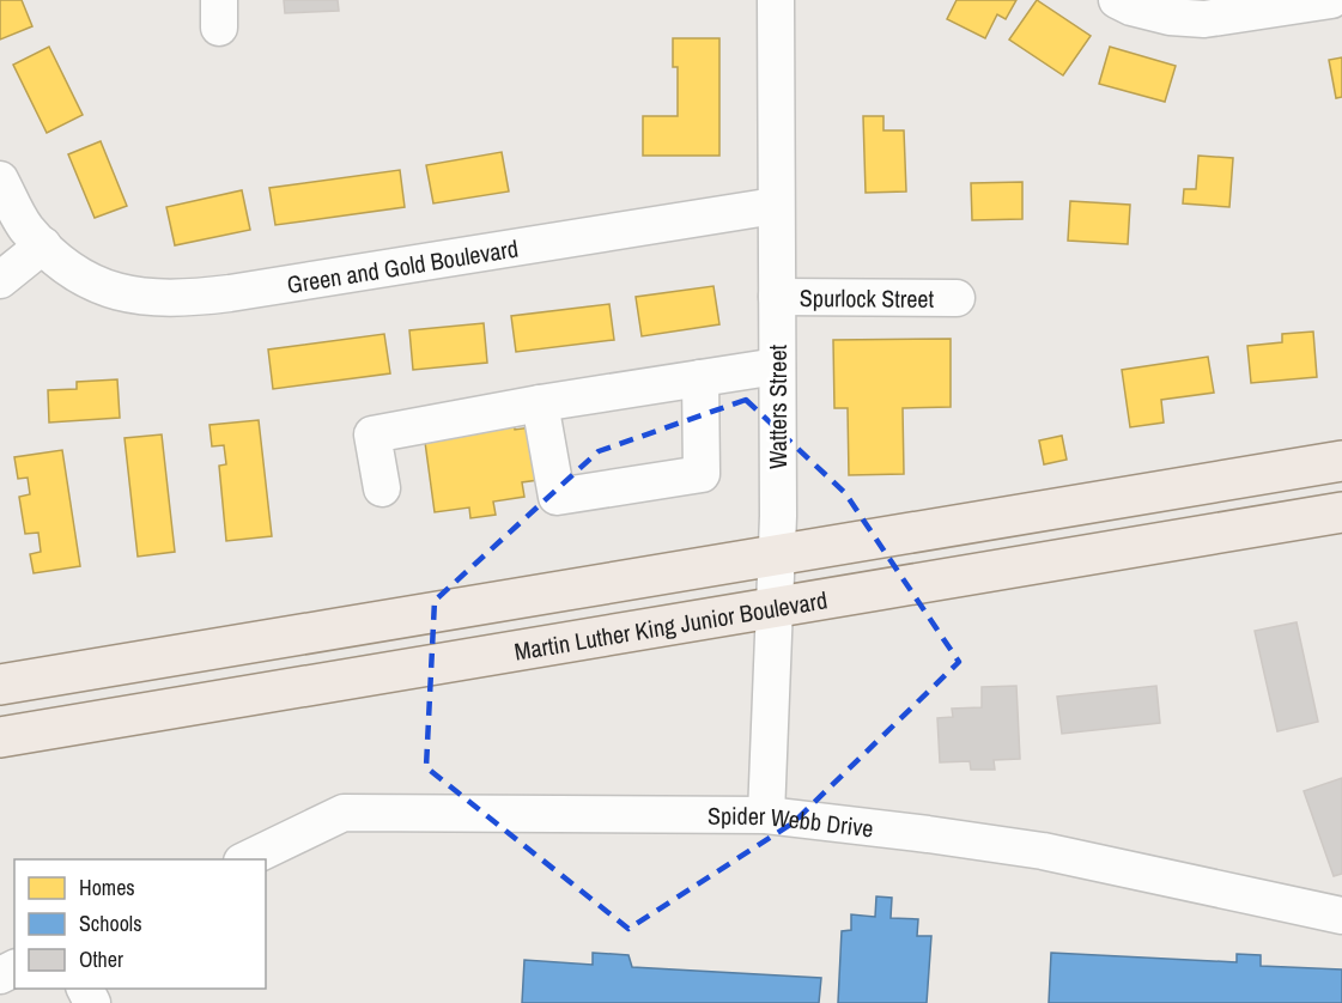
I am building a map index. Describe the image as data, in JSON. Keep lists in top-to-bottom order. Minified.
{"streets":{"main road":["Martin Luther King Junior Boulevard"],"street":["Green and Gold Boulevard","Spurlock Street","Watters Street","Spider Webb Drive"]},"crossings":[["Green and Gold Boulevard","Watters Street"],["Spurlock Street","Watters Street"],["Watters Street","Martin Luther King Junior Boulevard"],["Watters Street","Spider Webb Drive"]],"legend":["Homes","Schools","Other"]}
